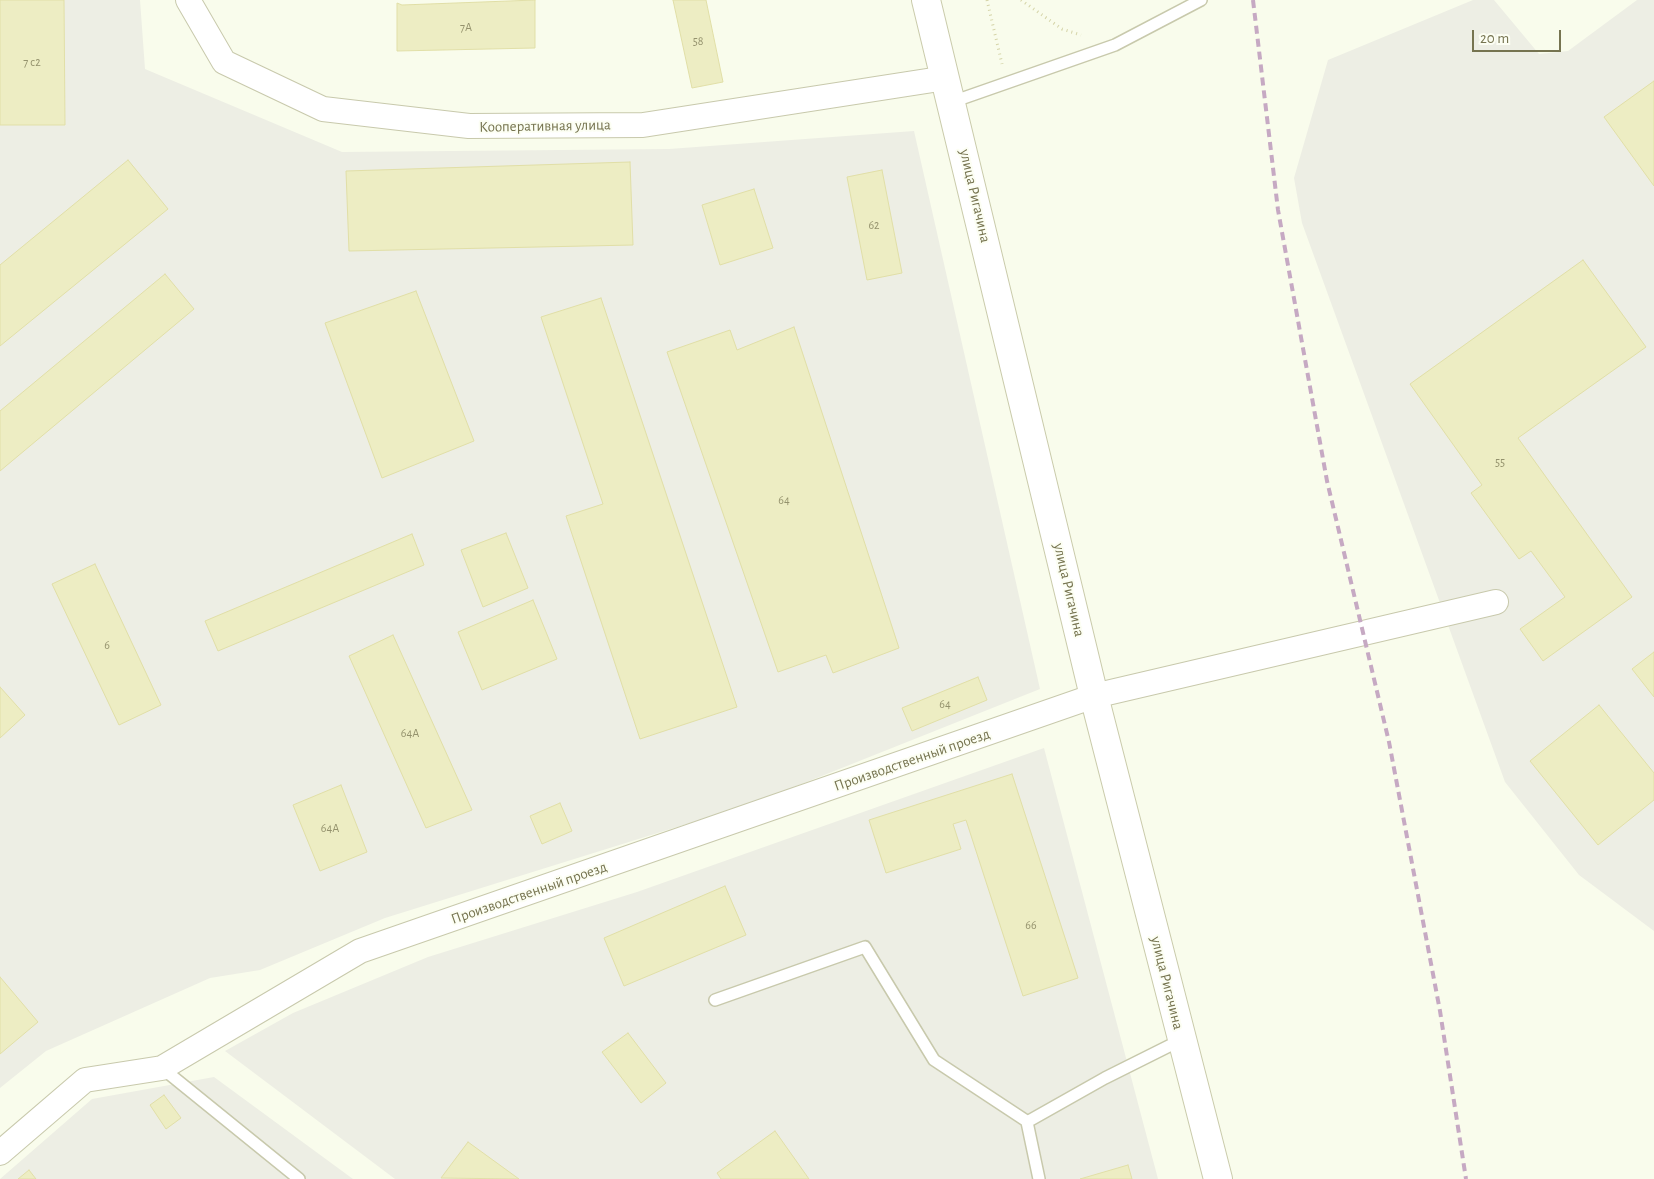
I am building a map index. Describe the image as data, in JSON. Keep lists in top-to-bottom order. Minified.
{"streets":{"main road":["улица Ригачина"],"street":["Кооперативная улица","Производственный проезд"]},"crossings":[["Кооперативная улица","улица Ригачина"],["улица Ригачина","Производственный проезд"]],"house_numbers":["7А","58","7 с2","62","55","64","6","64","64А","64А","66"],"scale_bar":"20 m"}
